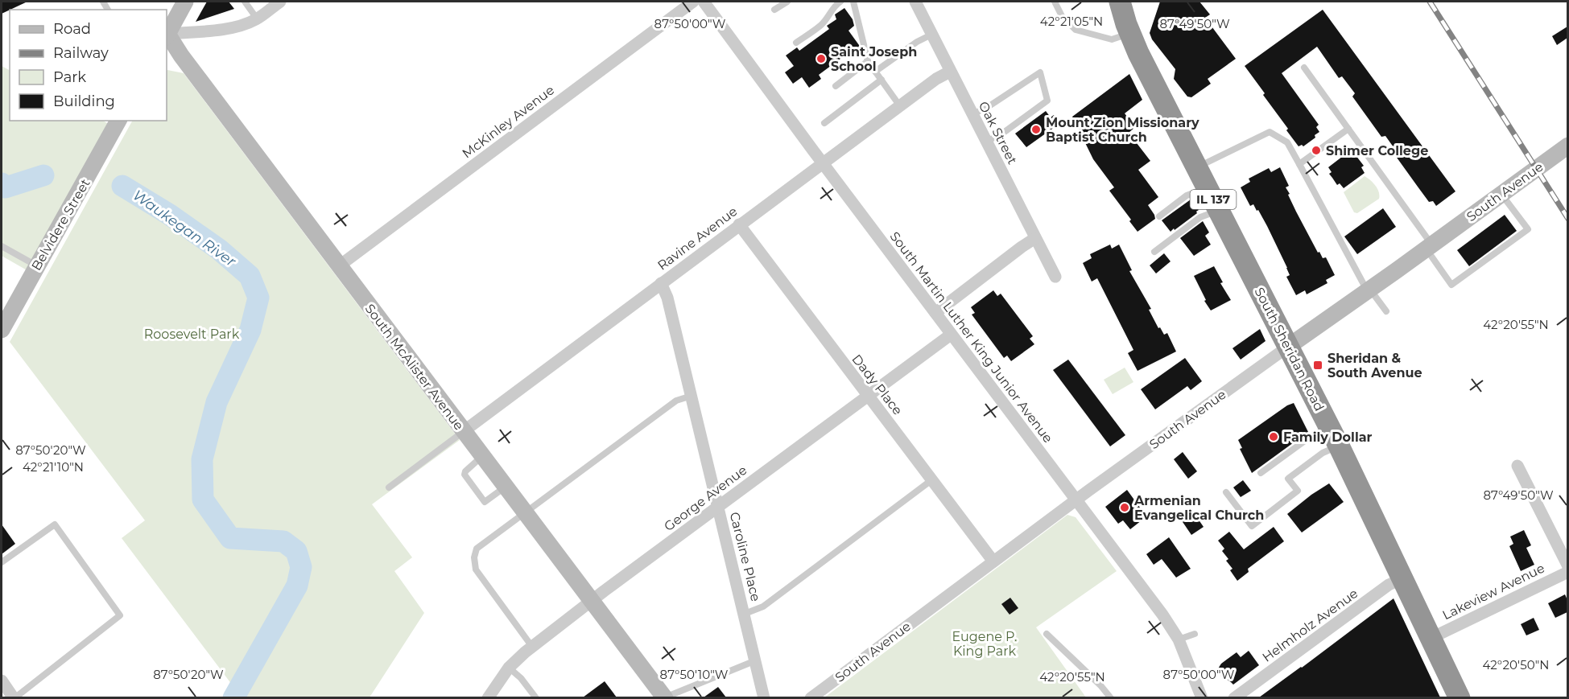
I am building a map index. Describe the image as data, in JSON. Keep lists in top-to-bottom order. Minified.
{"streets":{"highway":["IL 137","South Sheridan Road"],"street":["McKinley Avenue","Oak Street","South Avenue","Belvidere Street","Ravine Avenue","South Martin Luther King Junior Avenue","South McAlister Avenue","Dady Place","George Avenue","Caroline Place","Lakeview Avenue","Helmholz Avenue"]},"crossings":[["McKinley Avenue","South McAlister Avenue"],["Oak Street","Ravine Avenue"],["South Avenue","South Martin Luther King Junior Avenue"],["South Avenue","South Sheridan Road"],["South Avenue","Dady Place"],["Ravine Avenue","South Martin Luther King Junior Avenue"],["Ravine Avenue","South McAlister Avenue"],["Ravine Avenue","Dady Place"],["Ravine Avenue","Caroline Place"],["South Martin Luther King Junior Avenue","George Avenue"],["South Sheridan Road","Lakeview Avenue"],["South Sheridan Road","Helmholz Avenue"],["South McAlister Avenue","George Avenue"],["Dady Place","George Avenue"],["George Avenue","Caroline Place"]],"water":["Waukegan River"],"parks":["Roosevelt Park","Eugene P. King Park"],"places":{"other":["Saint Joseph School","Mount Zion Missionary Baptist Church","Shimer College","Family Dollar","Armenian Evangelical Church"],"transit":["Sheridan & South Avenue"]},"legend":["Road","Railway","Park","Building"],"coordinates":["42°21'05\"N","87°50'00\"W","87°49'50\"W","42°20'55\"N","87°50'20\"W","42°21'10\"N","42°20'50\"N","87°50'10\"W"]}
